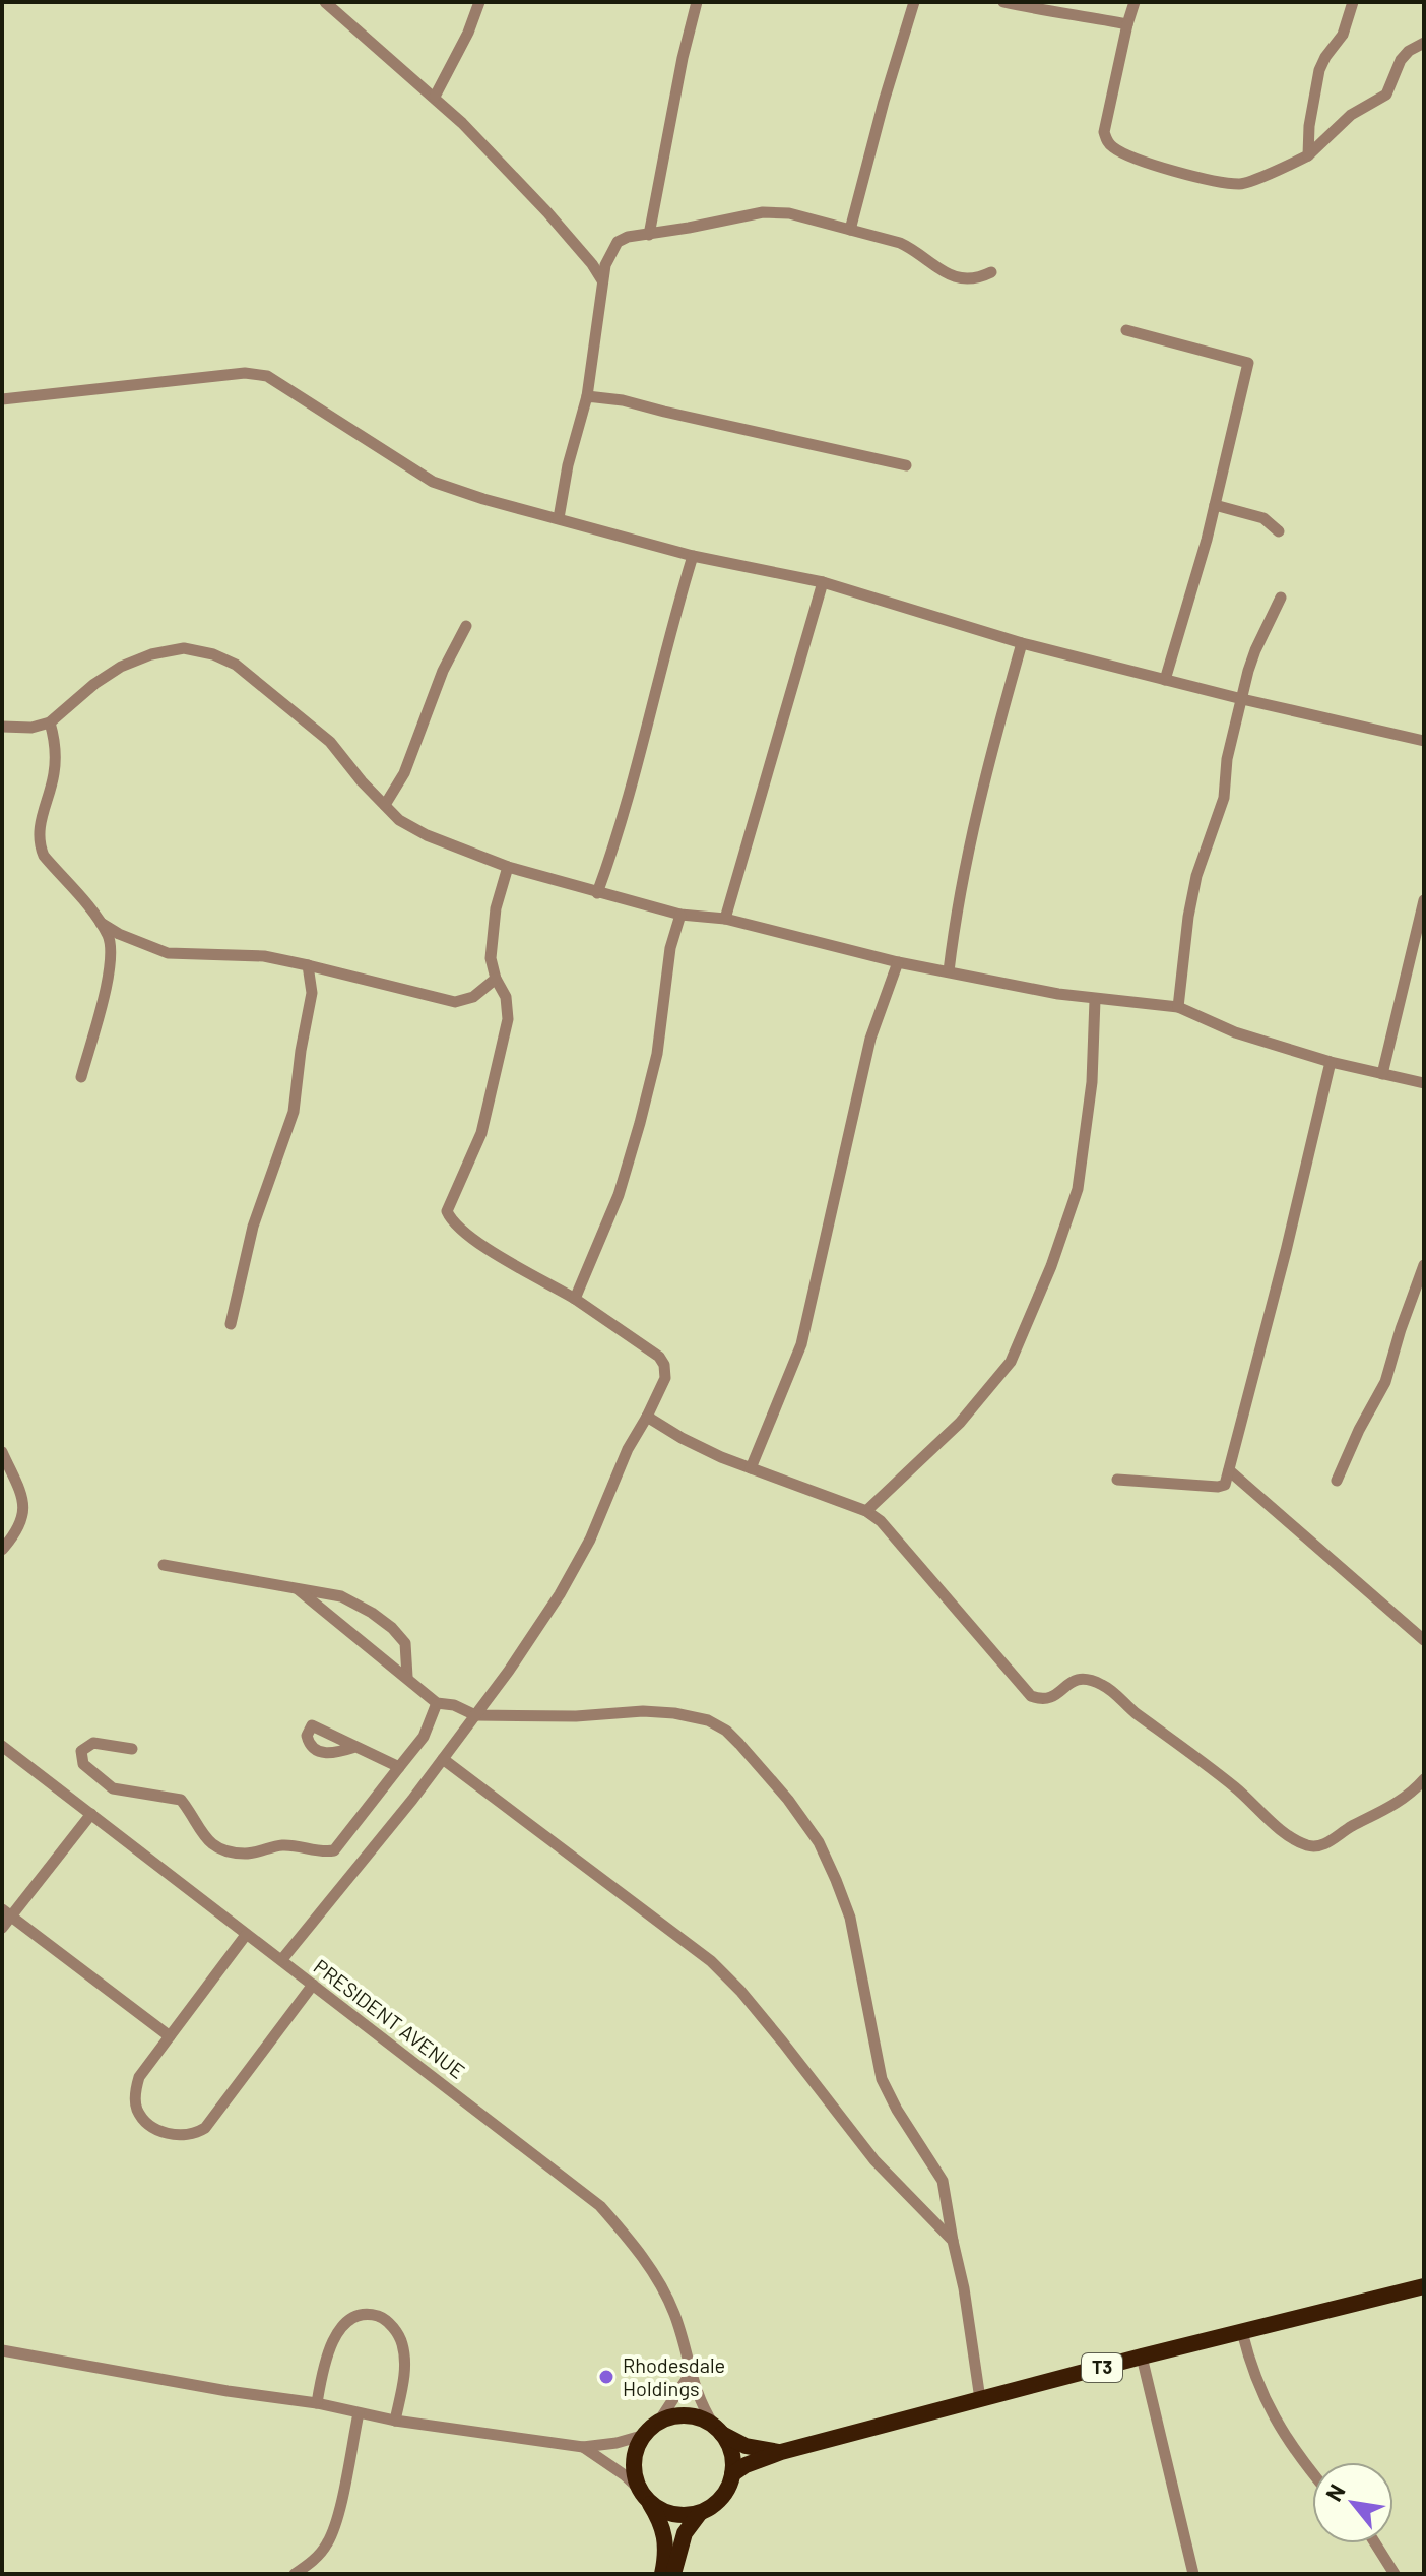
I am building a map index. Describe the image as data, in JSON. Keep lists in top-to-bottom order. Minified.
{"streets":{"highway":["T3"],"street":["PRESIDENT AVENUE"]},"crossings":[["PRESIDENT AVENUE","T3"]],"places":["Rhodesdale Holdings"],"north":"top left"}
